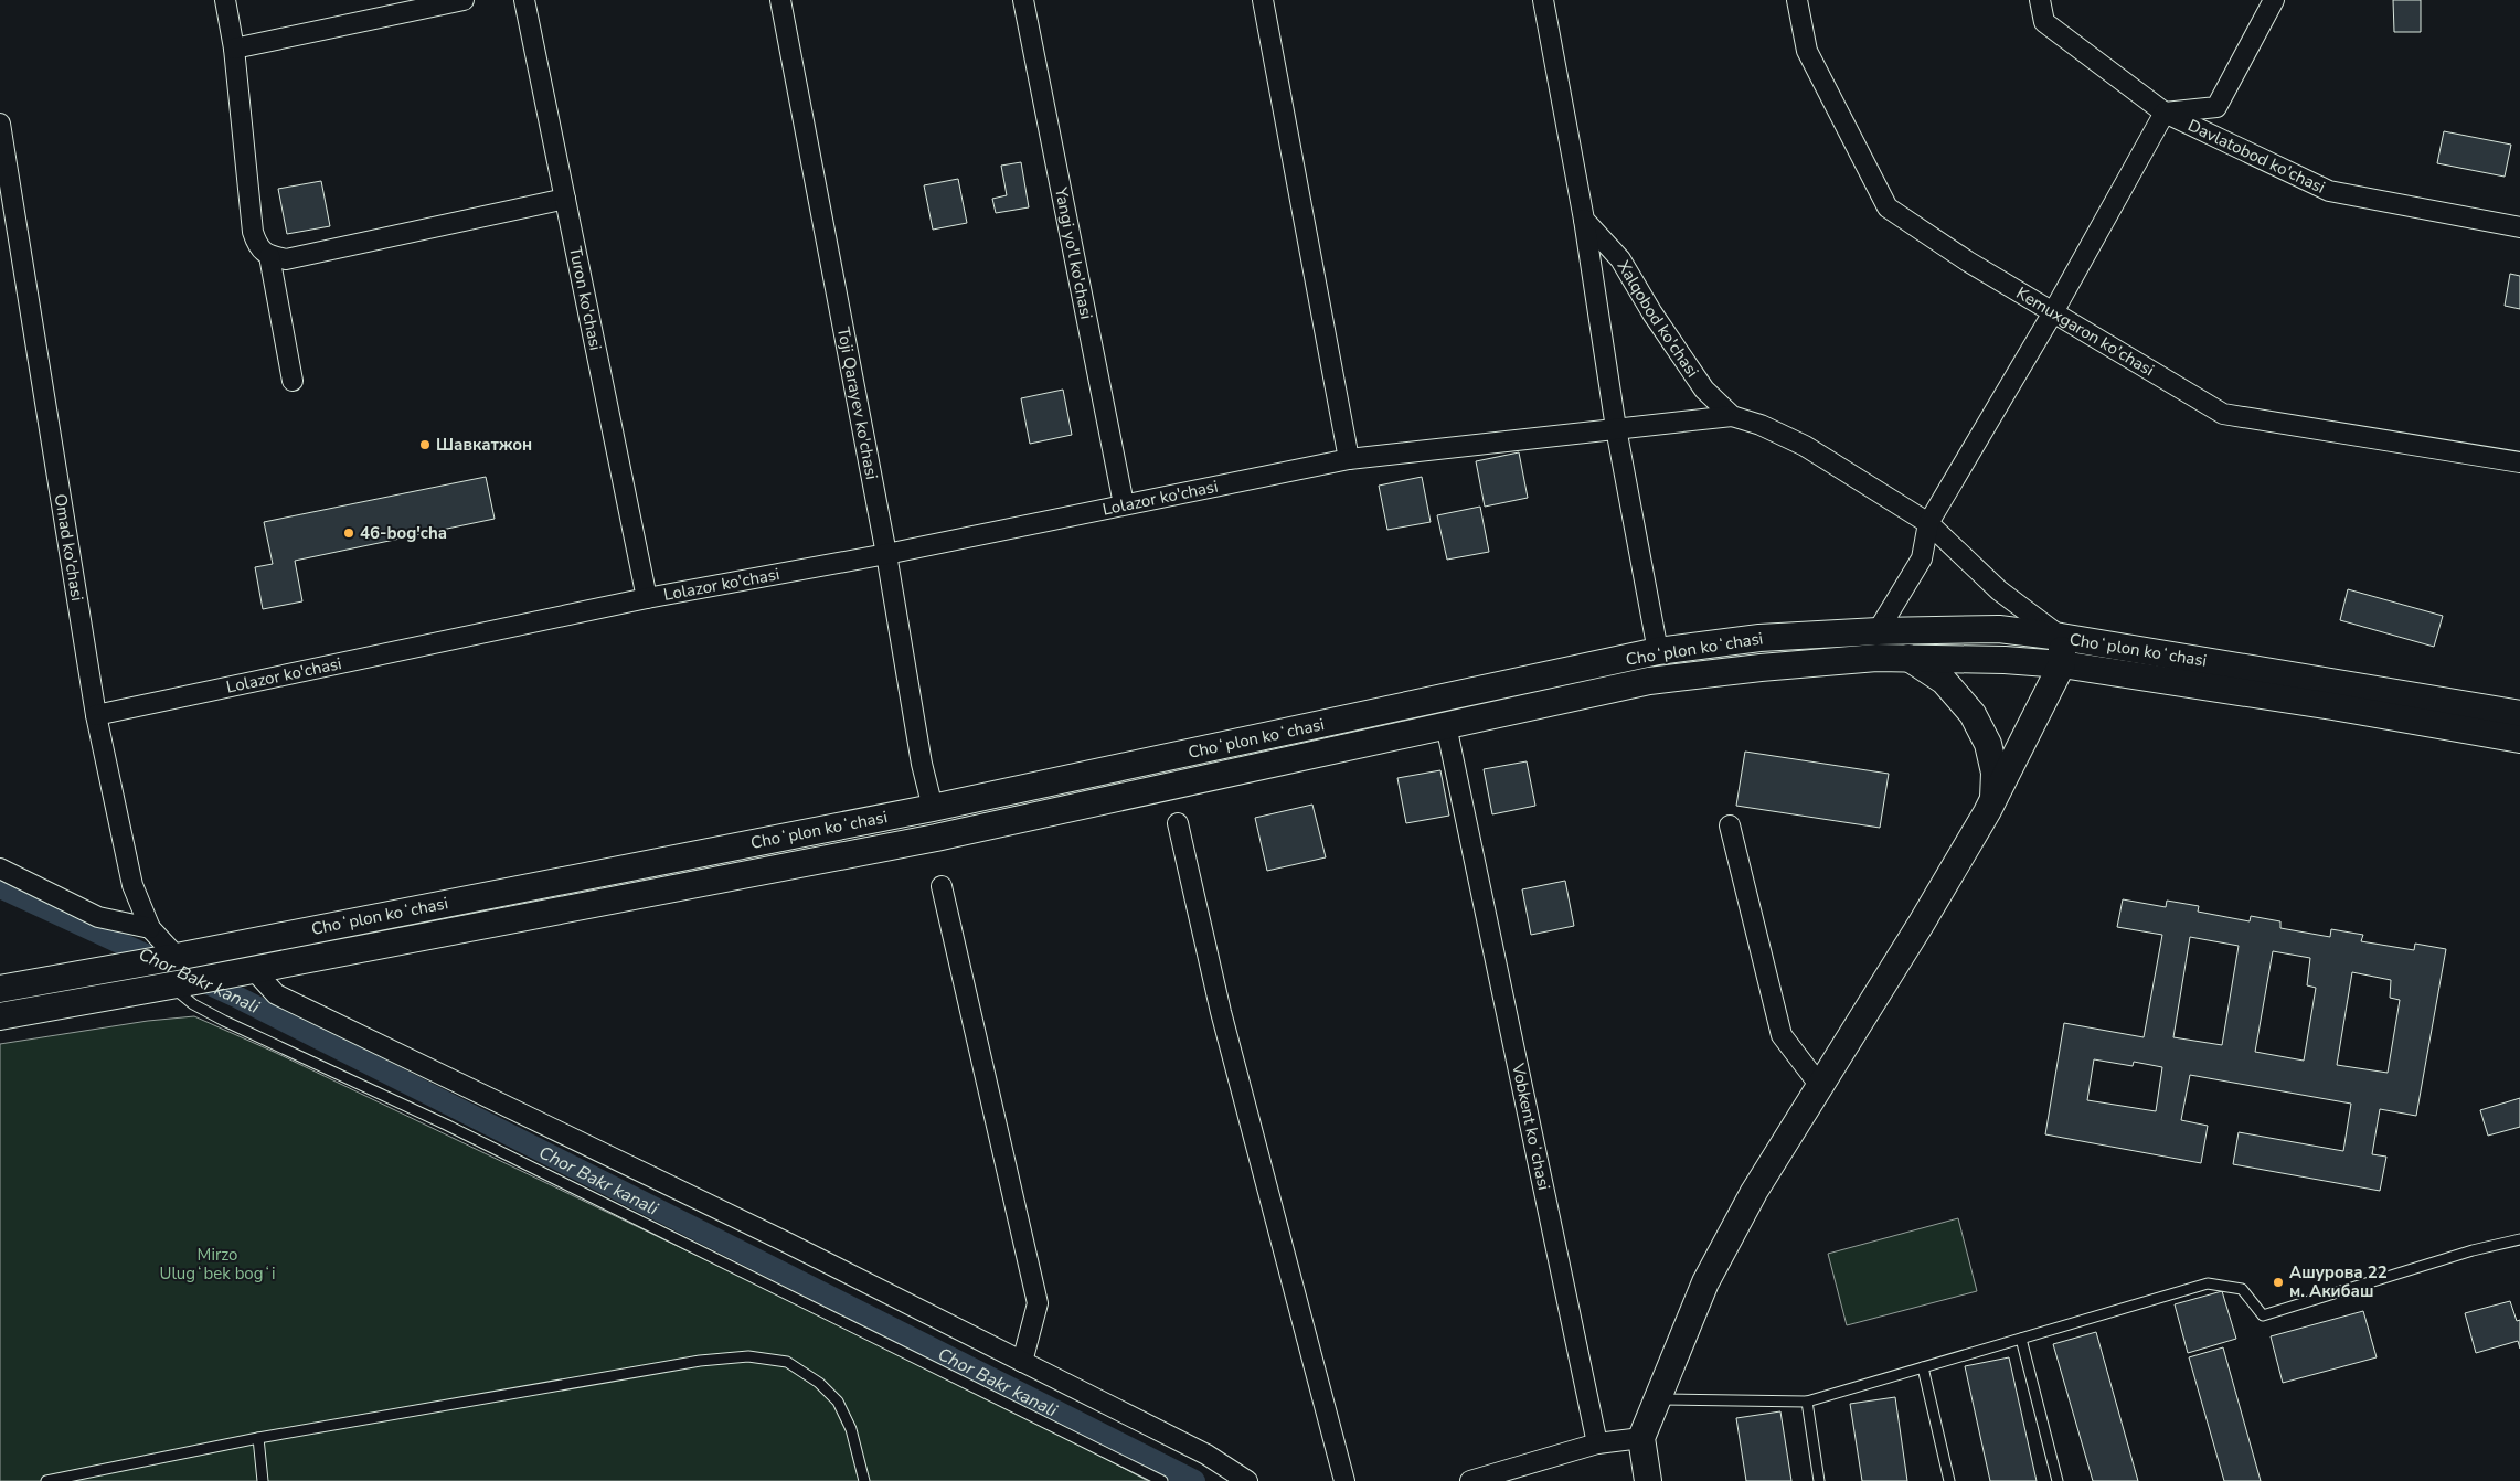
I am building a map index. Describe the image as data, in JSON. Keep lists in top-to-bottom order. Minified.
{"streets":{"main road":["Choʻplon koʻchasi"],"street":["Davlatobod ko'chasi","Yangi yo'l ko'chasi","Turon ko'chasi","Xalqobod ko'chasi","Kemuxgaron ko'chasi","Toji Qarayev ko'chasi","Lolazor ko'chasi","Omad ko'chasi","Vobkent koʻchasi"]},"crossings":[["Yangi yo'l ko'chasi","Lolazor ko'chasi"],["Turon ko'chasi","Lolazor ko'chasi"],["Xalqobod ko'chasi","Lolazor ko'chasi"],["Xalqobod ko'chasi","Choʻplon koʻchasi"],["Toji Qarayev ko'chasi","Lolazor ko'chasi"],["Toji Qarayev ko'chasi","Choʻplon koʻchasi"],["Lolazor ko'chasi","Omad ko'chasi"],["Omad ko'chasi","Choʻplon koʻchasi"],["Choʻplon koʻchasi","Vobkent koʻchasi"]],"water":["Chor Bakr kanali"],"parks":["Mirzo Ulugʻbek bogʻi"],"places":["Шавкатжон","46-bog'cha","Ашурова 22 м. Акибаш"]}
